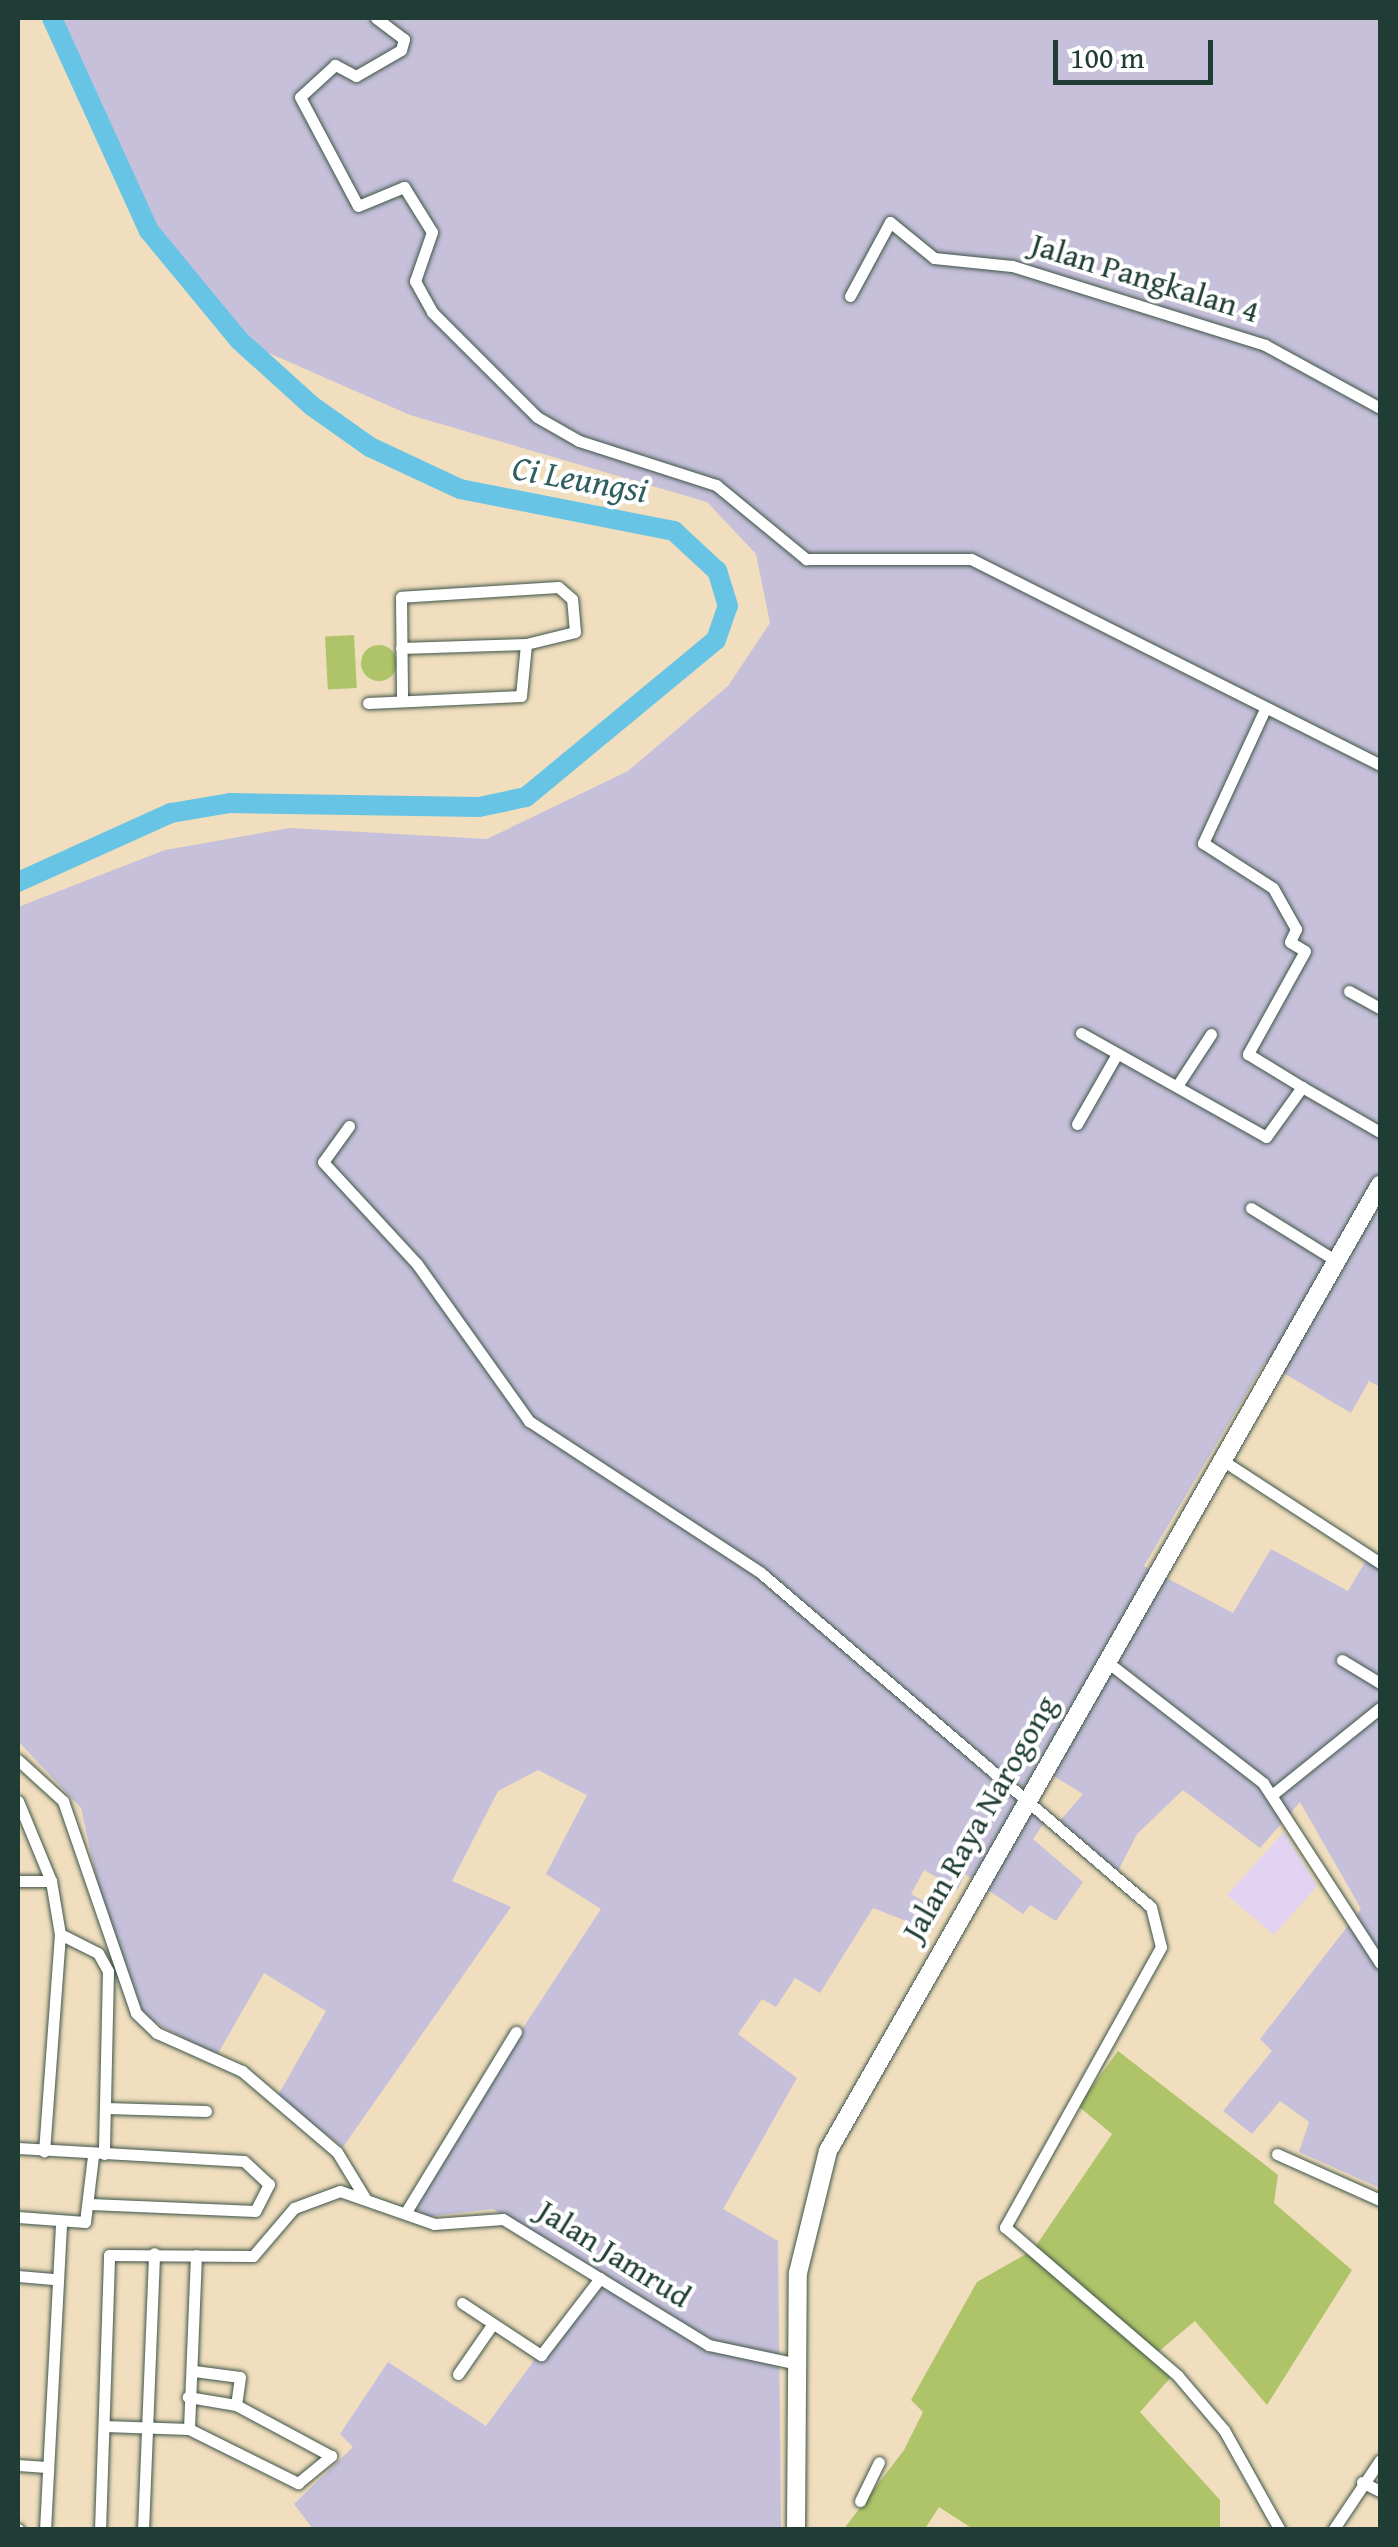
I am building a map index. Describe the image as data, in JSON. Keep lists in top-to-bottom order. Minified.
{"streets":{"main road":["Jalan Raya Narogong"],"street":["Jalan Pangkalan 4","Jalan Jamrud"]},"crossings":[["Jalan Raya Narogong","Jalan Jamrud"]],"water":["Ci Leungsi"],"scale_bar":"100 m"}
